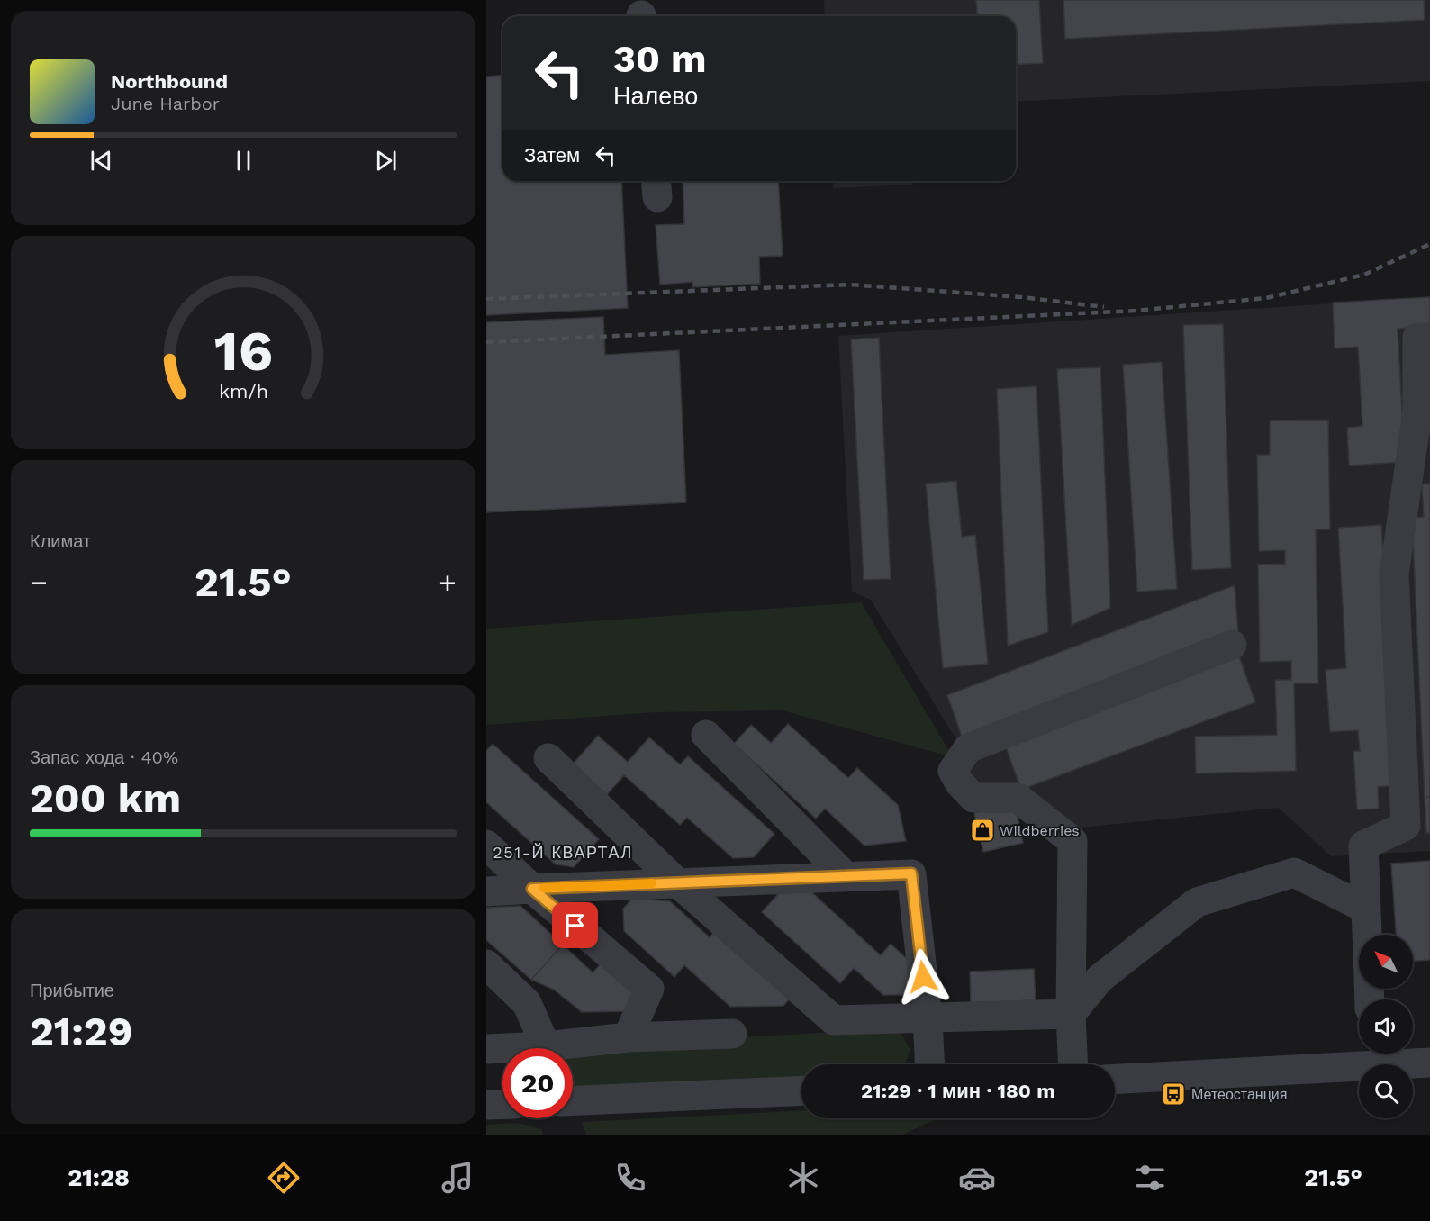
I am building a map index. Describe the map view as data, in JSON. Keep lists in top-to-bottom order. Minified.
{"districts":["251-Й КВАРТАЛ"],"places":{"shop":["Wildberries"],"bus stop":["Метеостанция"]},"north":"top left","page":{"turn":["30 m","Налево"],"song":["Northbound","June Harbor"],"then":"Затем","tile":["Климат",["Запас хода · 40%","200 km"],["Прибытие","21:29"]],"heat":["−","21.5°","+"],"limit":"20","trip":"21:29 · 1 мин · 180 m","tabs":["21:28","21.5°"],"gauge":["16","km/h"]}}
